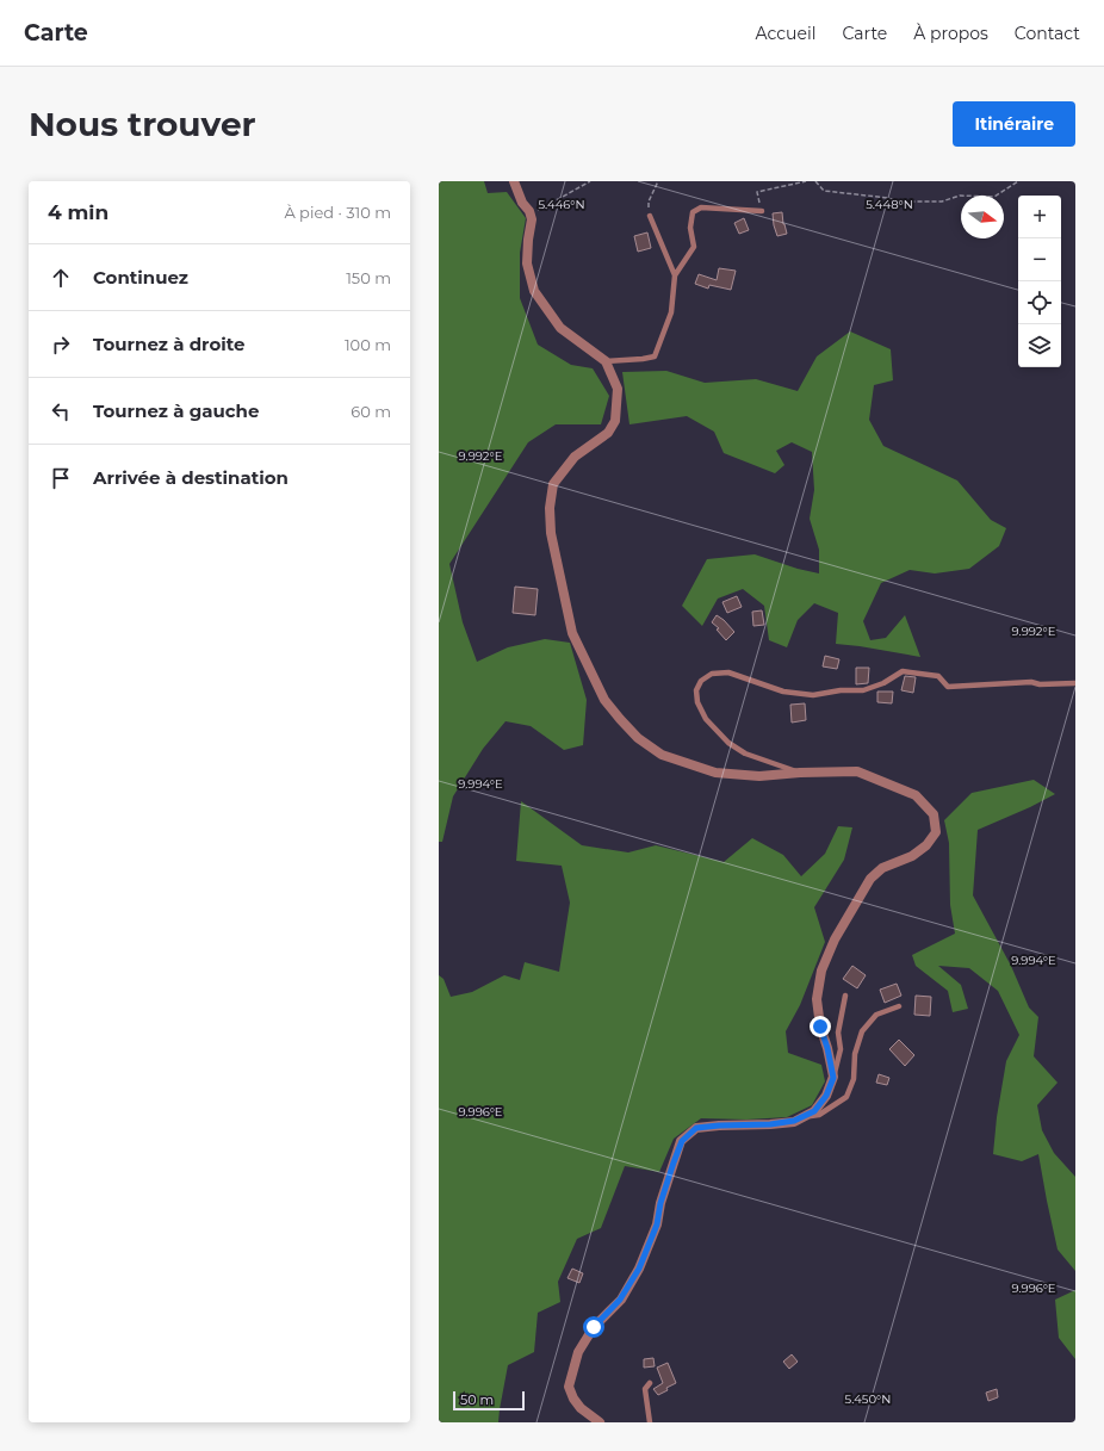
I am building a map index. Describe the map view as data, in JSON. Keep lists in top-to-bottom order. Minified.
{"scale_bar":"50 m","north":"right","page":{"header":"Carte","nav":["Accueil","Carte","À propos","Contact"],"buttons":"Itinéraire","title":"Nous trouver","heading":["4 min","À pied · 310 m"],"map_buttons":["+","−"],"list":[["Continuez","150 m"],["Tournez à droite","100 m"],["Tournez à gauche","60 m"],"Arrivée à destination"],"scale":"50 m"},"coordinates":["5.446°N","5.448°N","9.992°E","9.994°E","9.996°E","5.450°N"]}
